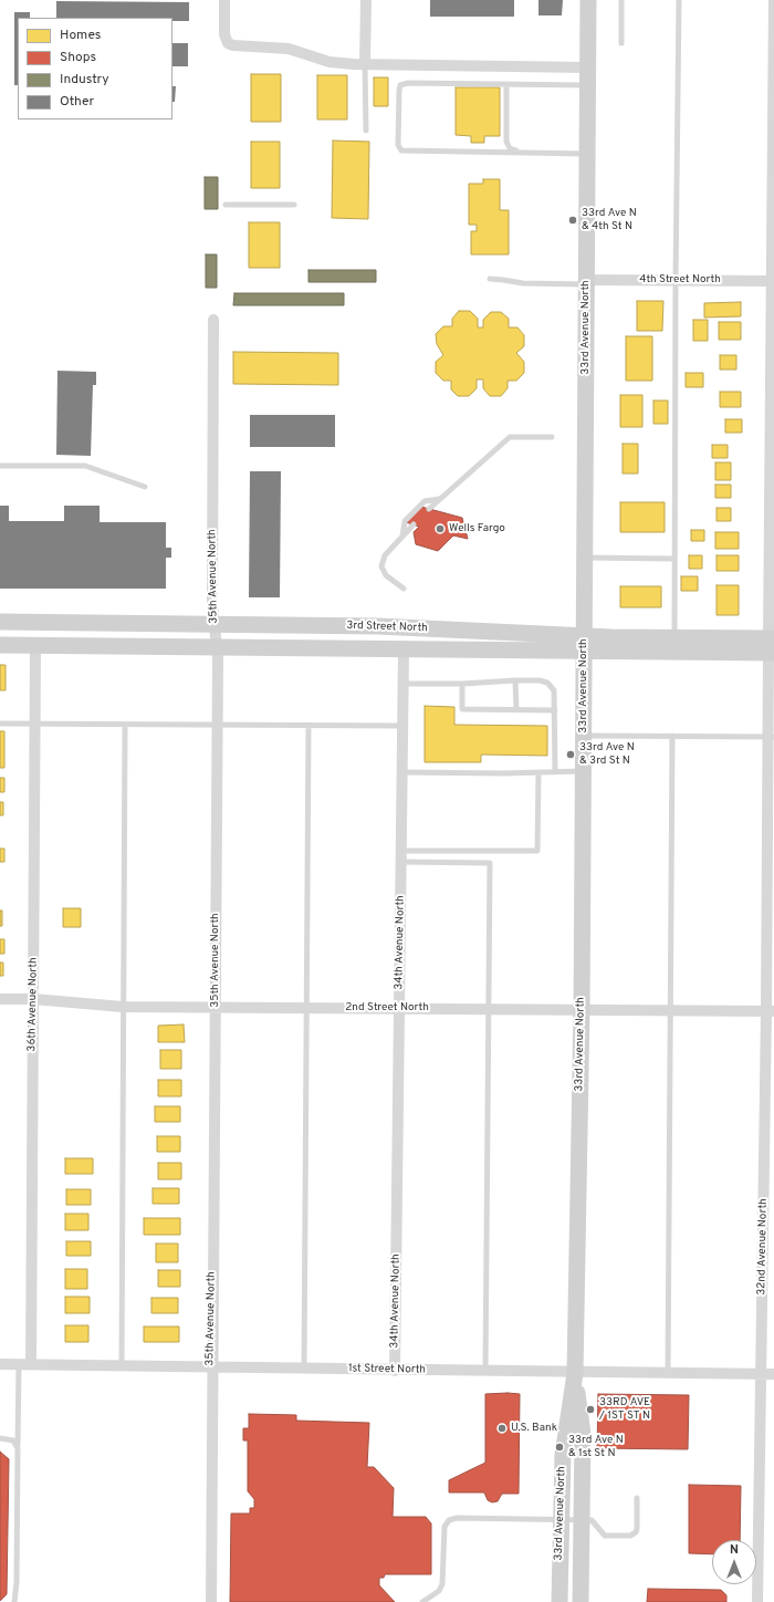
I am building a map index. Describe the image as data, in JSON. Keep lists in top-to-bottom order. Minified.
{"streets":{"street":["4th Street North","33rd Avenue North","35th Avenue North","3rd Street North","34th Avenue North","36th Avenue North","2nd Street North","32nd Avenue North","1st Street North"]},"crossings":[["4th Street North","33rd Avenue North"],["4th Street North","32nd Avenue North"],["33rd Avenue North","3rd Street North"],["33rd Avenue North","2nd Street North"],["33rd Avenue North","1st Street North"],["35th Avenue North","3rd Street North"],["35th Avenue North","2nd Street North"],["35th Avenue North","1st Street North"],["3rd Street North","34th Avenue North"],["3rd Street North","36th Avenue North"],["3rd Street North","32nd Avenue North"],["34th Avenue North","2nd Street North"],["34th Avenue North","1st Street North"],["36th Avenue North","2nd Street North"],["36th Avenue North","1st Street North"],["2nd Street North","32nd Avenue North"],["32nd Avenue North","1st Street North"]],"places":["33rd Ave N & 4th St N","Wells Fargo","33rd Ave N & 3rd St N","33RD AVE / 1ST ST N","U.S. Bank","33rd Ave N & 1st St N"],"legend":["Homes","Shops","Industry","Other"],"north":"top"}
